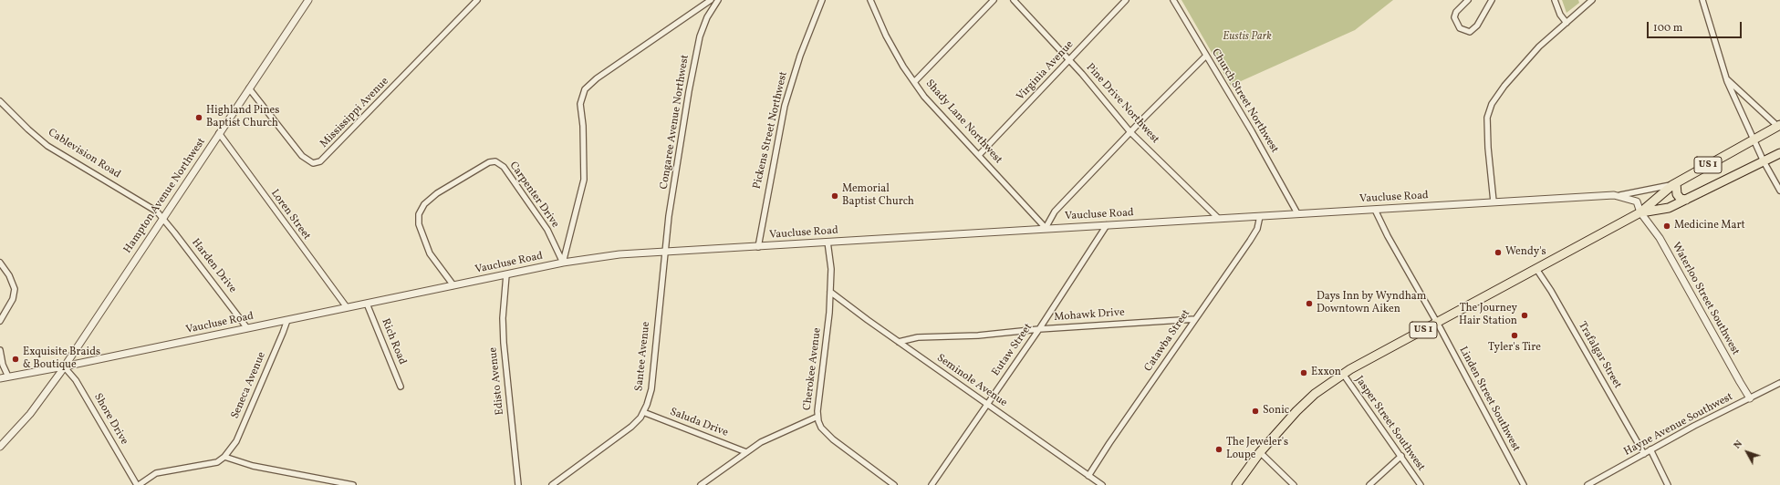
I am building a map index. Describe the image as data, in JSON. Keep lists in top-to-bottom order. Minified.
{"streets":{"main road":["US 1"],"street":["Virginia Avenue","Church Street Northwest","Pine Drive Northwest","Mississippi Avenue","Congaree Avenue Northwest","Shady Lane Northwest","Pickens Street Northwest","Cablevision Road","Carpenter Drive","Hampton Avenue Northwest","Vaucluse Road","Loren Street","Harden Drive","Waterloo Street Southwest","Mohawk Drive","Catawba Street","Rich Road","Eutaw Street","Trafalgar Street","Santee Avenue","Cherokee Avenue","Edisto Avenue","Seminole Avenue","Seneca Avenue","Linden Street Southwest","Shore Drive","Saluda Drive","Jasper Street Southwest","Hayne Avenue Southwest"]},"crossings":[["Virginia Avenue","Pine Drive Northwest"],["Virginia Avenue","Shady Lane Northwest"],["Church Street Northwest","Vaucluse Road"],["Pine Drive Northwest","Vaucluse Road"],["Mississippi Avenue","Hampton Avenue Northwest"],["Congaree Avenue Northwest","Vaucluse Road"],["Congaree Avenue Northwest","Santee Avenue"],["Shady Lane Northwest","Vaucluse Road"],["Pickens Street Northwest","Vaucluse Road"],["Cablevision Road","Hampton Avenue Northwest"],["Cablevision Road","Harden Drive"],["US 1","Waterloo Street Southwest"],["US 1","Trafalgar Street"],["US 1","Linden Street Southwest"],["US 1","Jasper Street Southwest"],["Carpenter Drive","Vaucluse Road"],["Hampton Avenue Northwest","Vaucluse Road"],["Hampton Avenue Northwest","Loren Street"],["Hampton Avenue Northwest","Harden Drive"],["Hampton Avenue Northwest","Shore Drive"],["Vaucluse Road","Loren Street"],["Vaucluse Road","Harden Drive"],["Vaucluse Road","Waterloo Street Southwest"],["Vaucluse Road","Catawba Street"],["Vaucluse Road","Rich Road"],["Vaucluse Road","Eutaw Street"],["Vaucluse Road","Santee Avenue"],["Vaucluse Road","Cherokee Avenue"],["Vaucluse Road","Edisto Avenue"],["Vaucluse Road","Seneca Avenue"],["Vaucluse Road","Linden Street Southwest"],["Vaucluse Road","Shore Drive"],["Waterloo Street Southwest","Hayne Avenue Southwest"],["Mohawk Drive","Catawba Street"],["Mohawk Drive","Eutaw Street"],["Mohawk Drive","Seminole Avenue"],["Catawba Street","Seminole Avenue"],["Eutaw Street","Seminole Avenue"],["Trafalgar Street","Hayne Avenue Southwest"],["Santee Avenue","Saluda Drive"],["Cherokee Avenue","Seminole Avenue"],["Seneca Avenue","Shore Drive"]],"parks":["Eustis Park"],"places":["Highland Pines Baptist Church","Memorial Baptist Church","Medicine Mart","Wendy's","Days Inn by Wyndham Downtown Aiken","The Journey Hair Station","Tyler's Tire","Exquisite Braids & Boutique","Exxon","Sonic","The Jeweler's Loupe"],"scale_bar":"100 m","north":"top left"}
